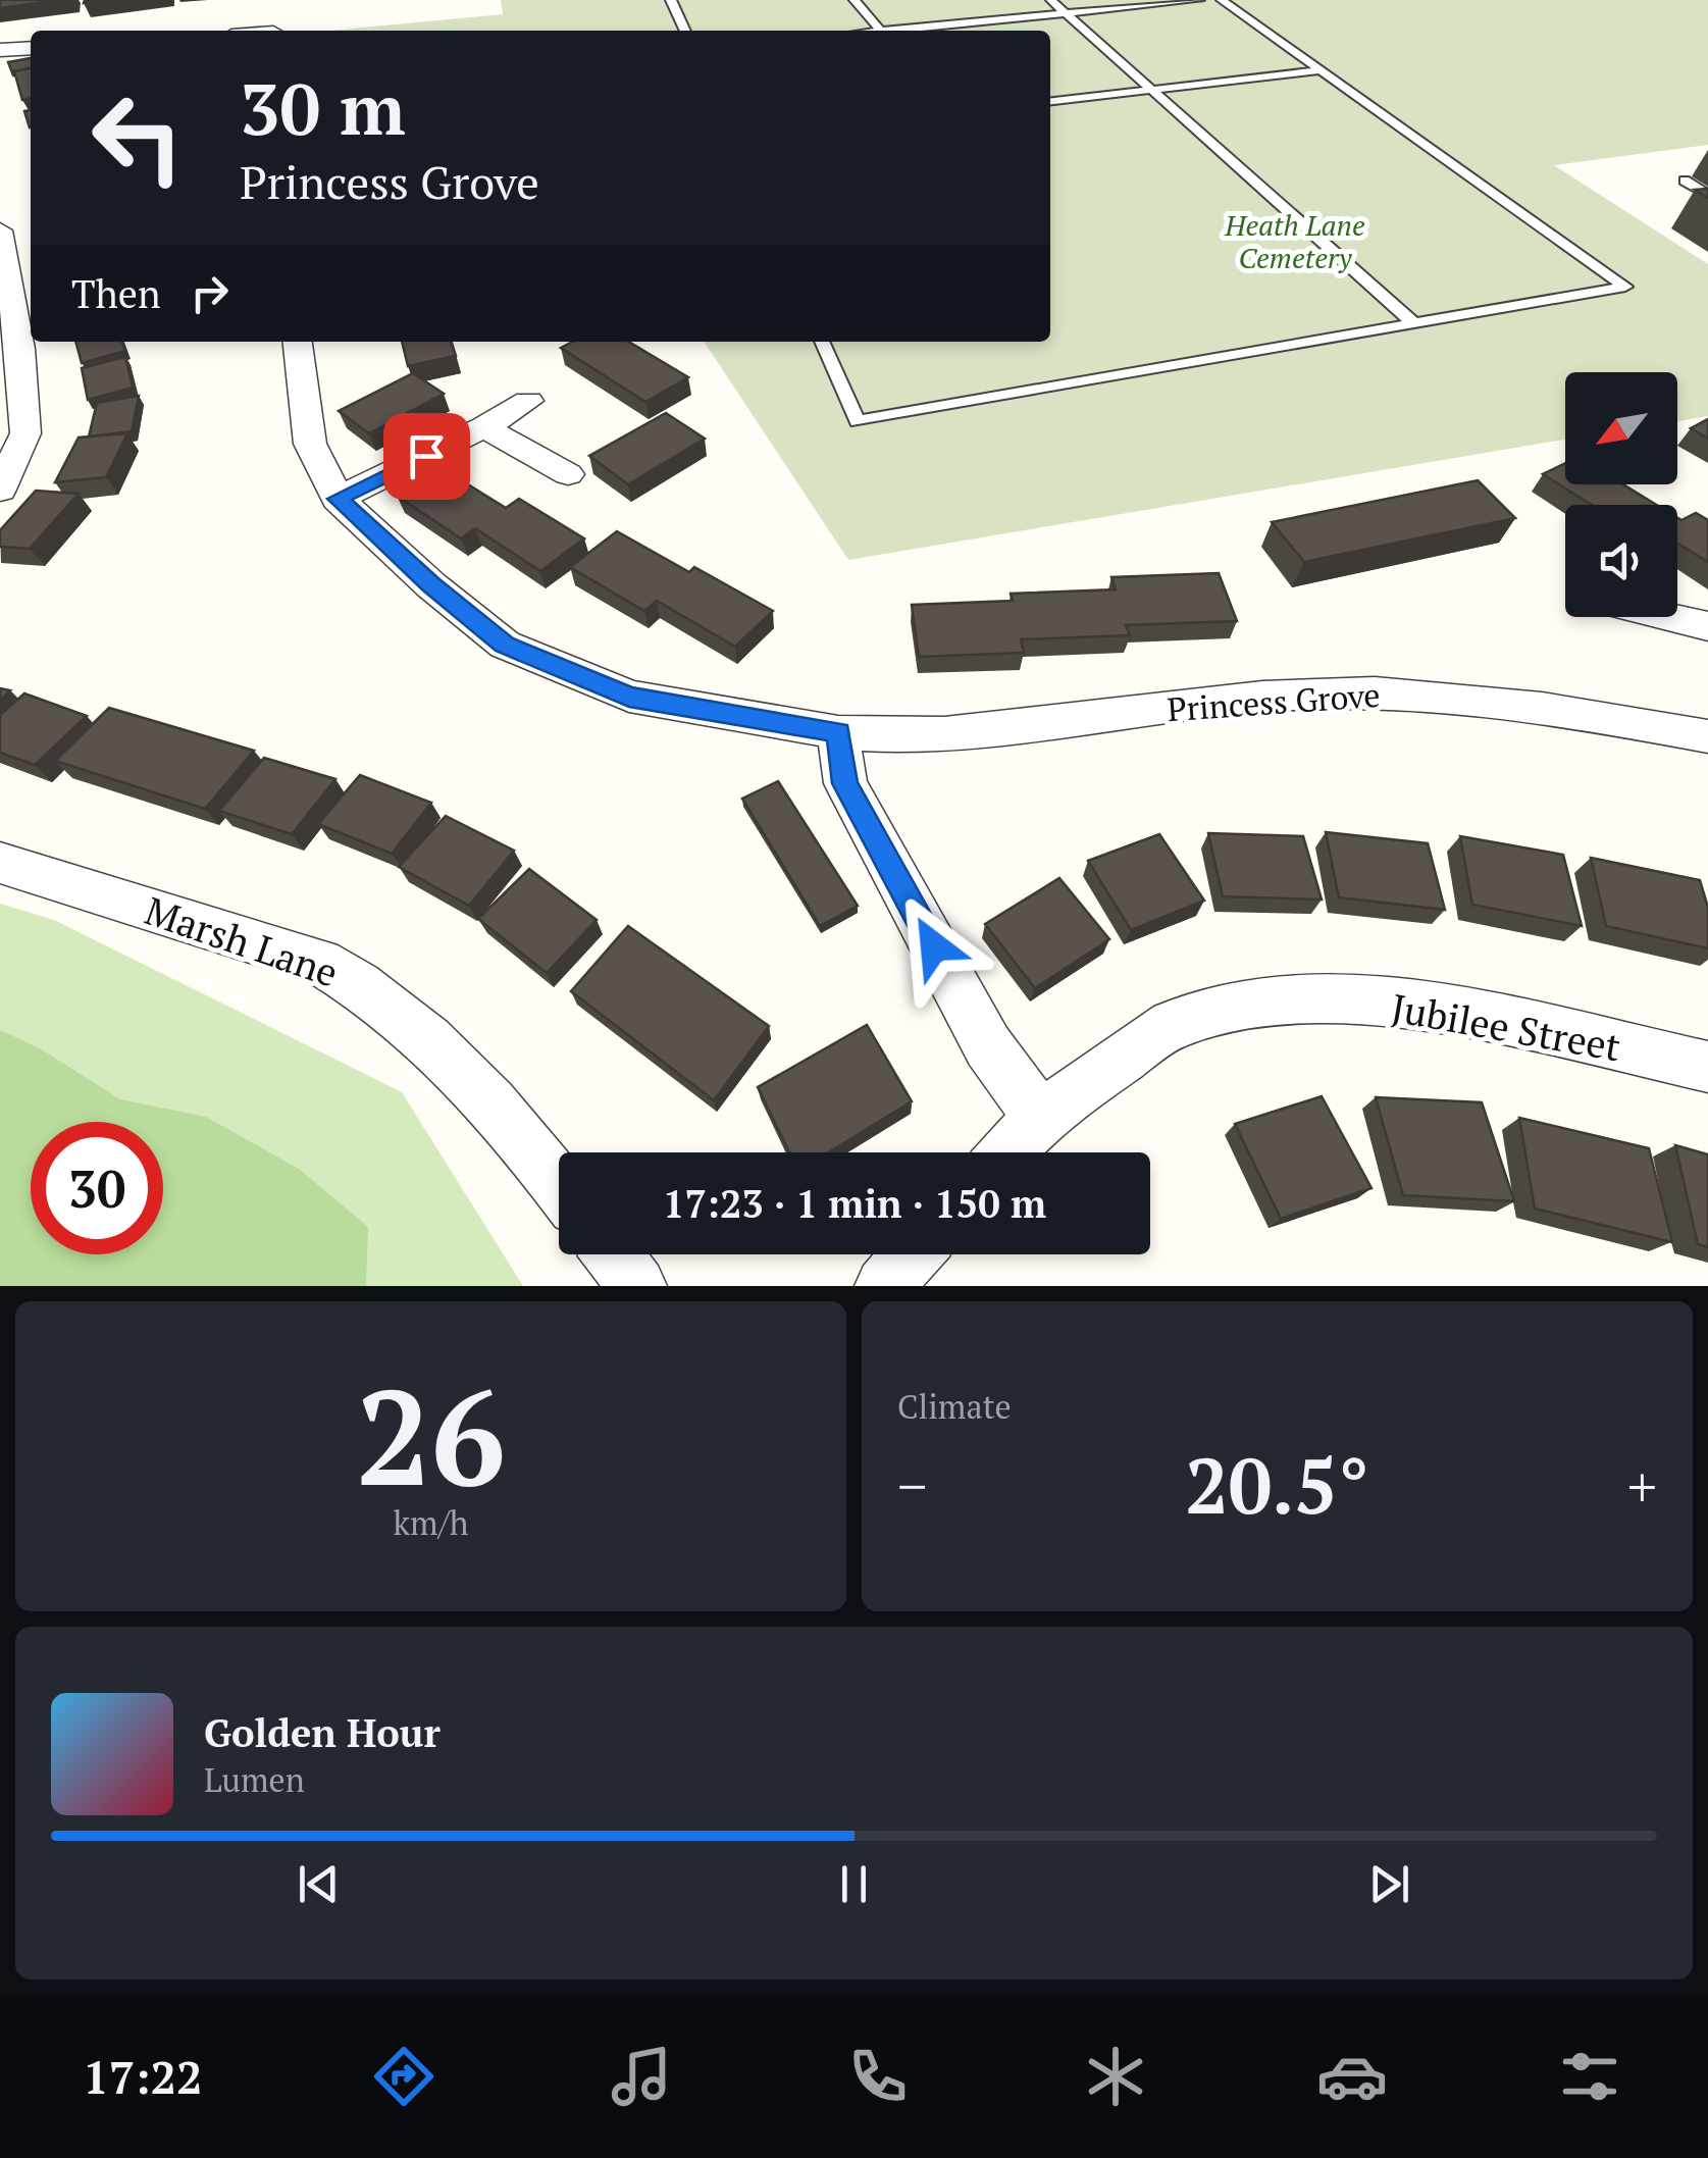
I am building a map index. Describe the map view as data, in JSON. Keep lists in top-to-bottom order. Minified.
{"streets":{"street":["Princess Grove","Marsh Lane","Jubilee Street"]},"parks":["Heath Lane Cemetery"],"north":"bottom left","page":{"turn":["30 m","Princess Grove"],"then":"Then","limit":"30","trip":"17:23 · 1 min · 150 m","tile":[["26","km/h"],"Climate"],"heat":["−","20.5°","+"],"song":["Golden Hour","Lumen"],"tabs":"17:22"}}
